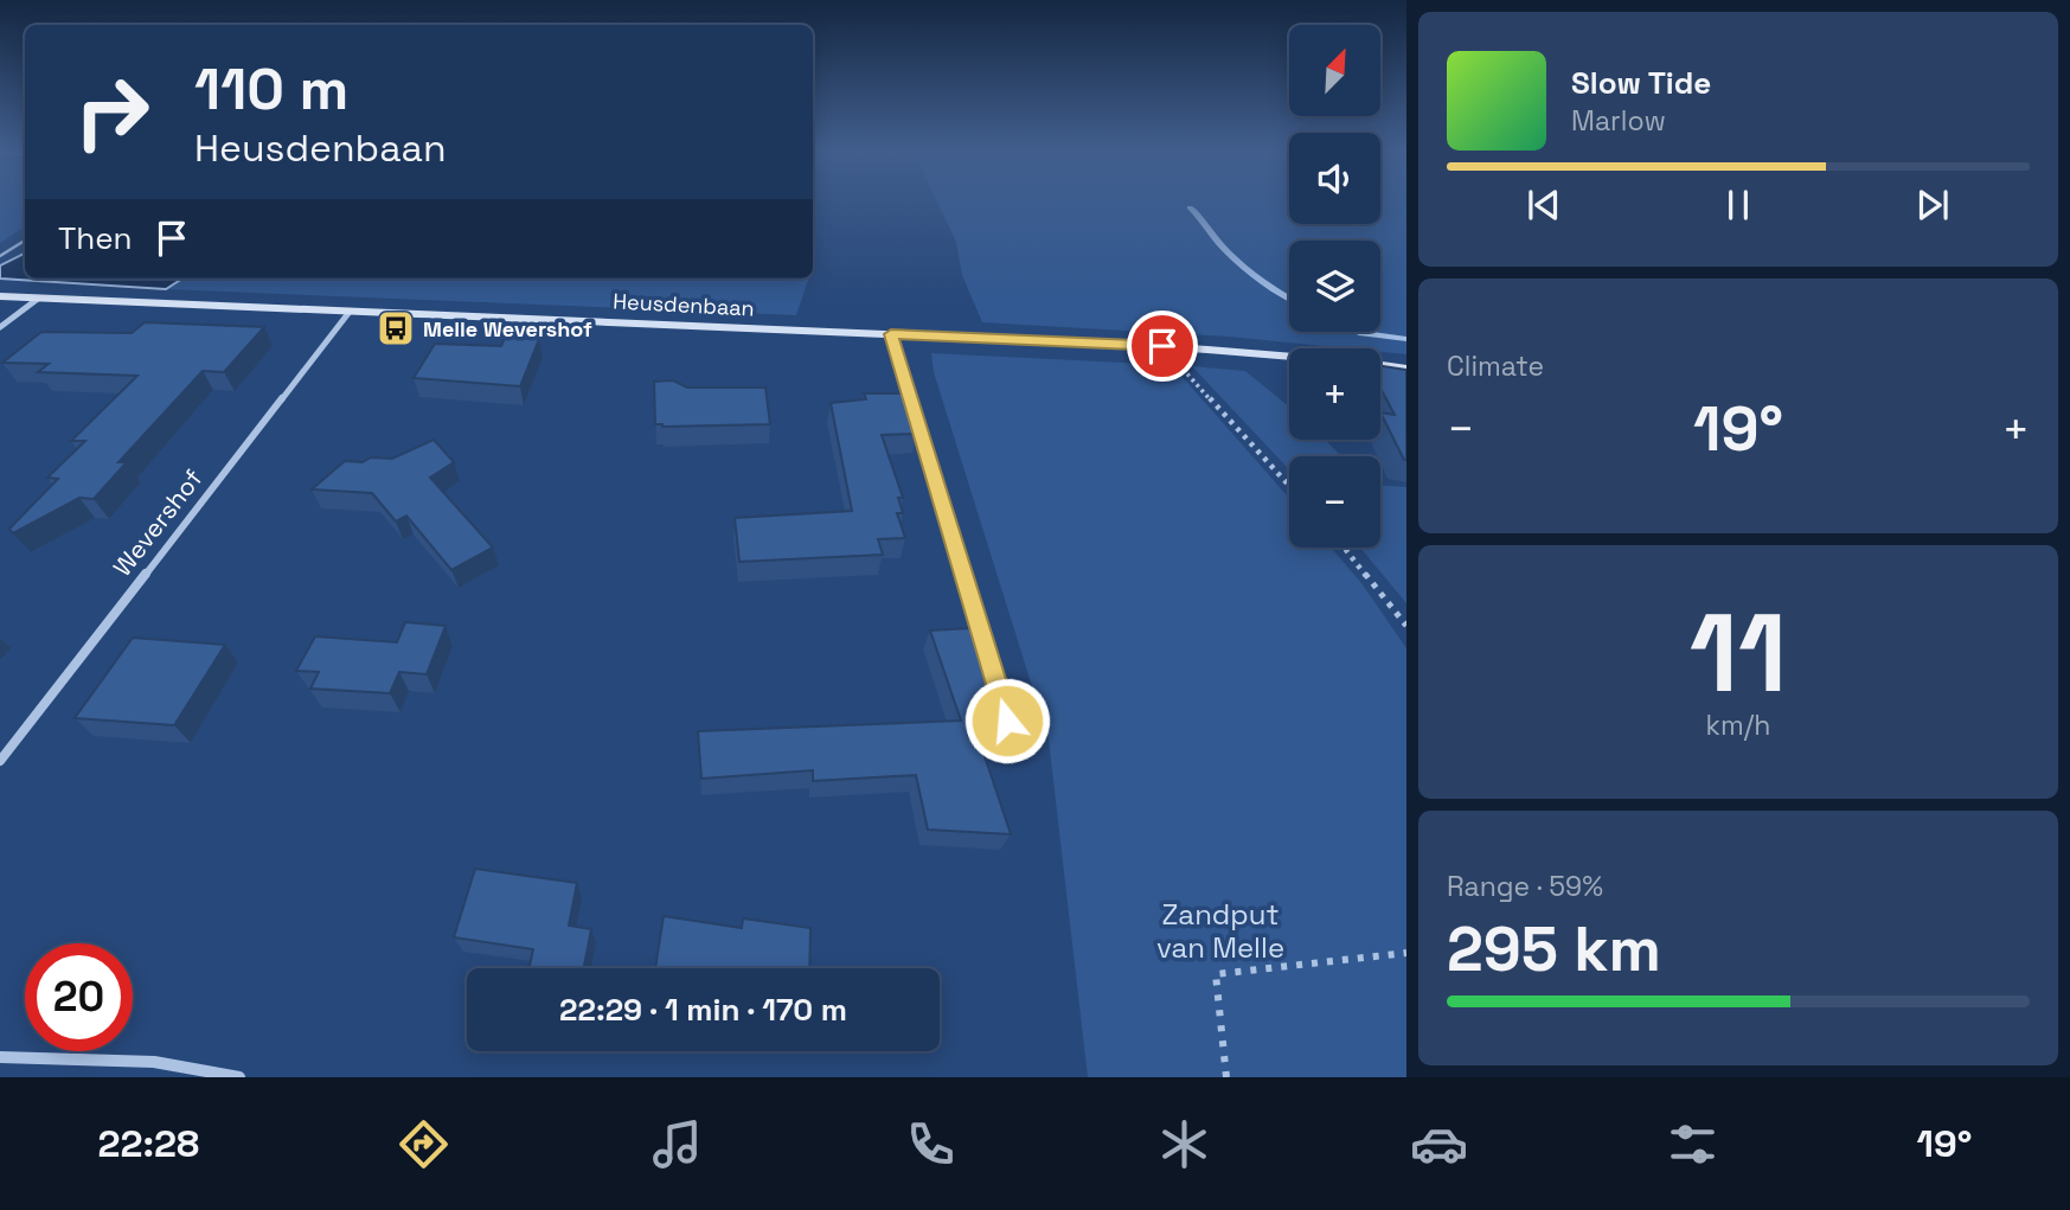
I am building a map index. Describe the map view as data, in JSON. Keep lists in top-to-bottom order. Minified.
{"streets":{"main road":["Heusdenbaan"],"street":["Wevershof"]},"crossings":[["Heusdenbaan","Wevershof"]],"parks":["Zandput van Melle"],"places":{"bus stop":["Melle Wevershof"]},"north":"top right","page":{"map_buttons":["+","−"],"turn":["110 m","Heusdenbaan"],"song":["Slow Tide","Marlow"],"then":"Then","tile":["Climate",["11","km/h"],["Range · 59%","295 km"]],"heat":["−","19°","+"],"limit":"20","trip":"22:29 · 1 min · 170 m","tabs":["22:28","19°"]}}
